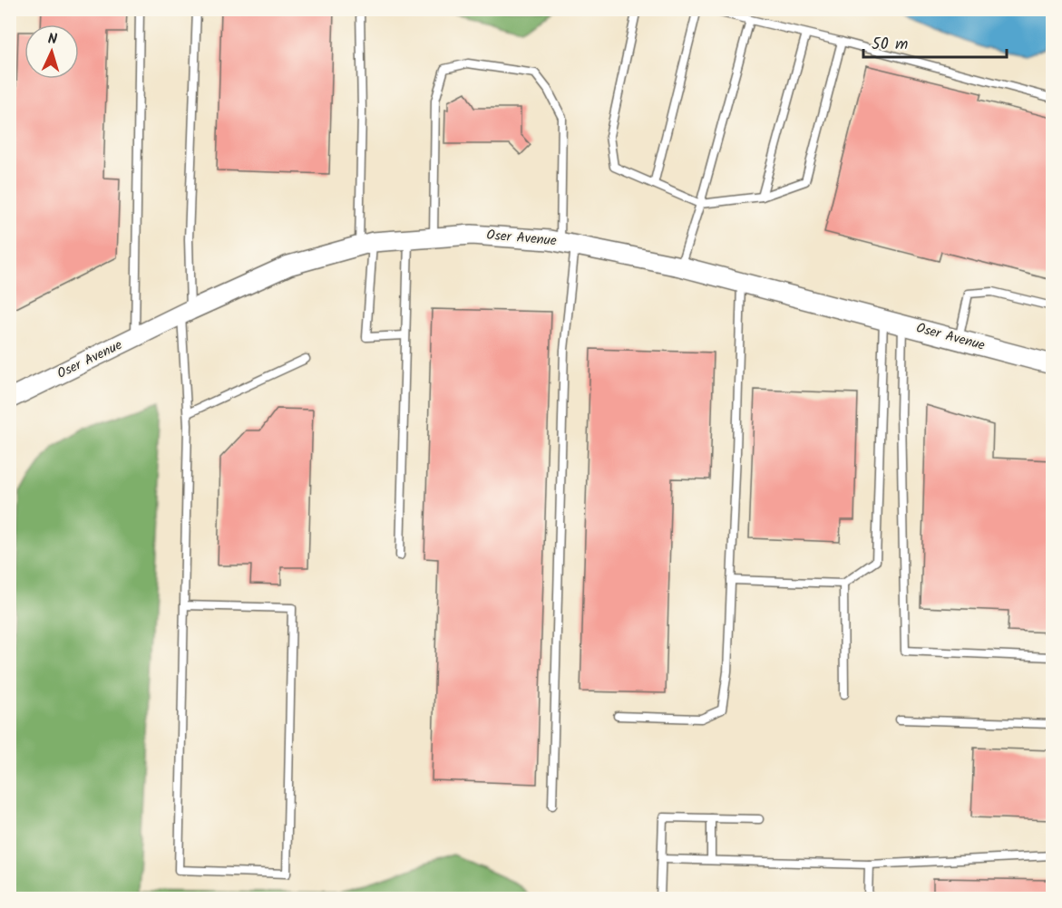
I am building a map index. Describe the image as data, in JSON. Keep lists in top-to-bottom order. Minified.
{"streets":{"street":["Oser Avenue"]},"scale_bar":"50 m","north":"top"}
